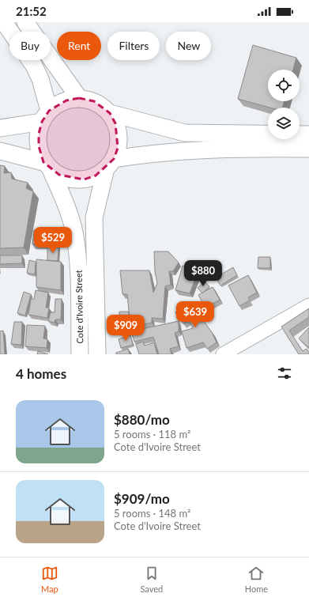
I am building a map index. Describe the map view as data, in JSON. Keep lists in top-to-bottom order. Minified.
{"streets":{"main road":["Cote d'Ivoire Street"]},"page":{"status":"21:52","chip":["Buy","Rent","Filters","New"],"price":["$529","$880","$639","$909"],"heading":"4 homes","list":[{"name":"$880/mo","note":"5 rooms · 118 m² · Cote d'Ivoire Street"},{"name":"$909/mo","note":"5 rooms · 148 m² · Cote d'Ivoire Street"}],"tabs":["Map","Saved","Home"]}}
